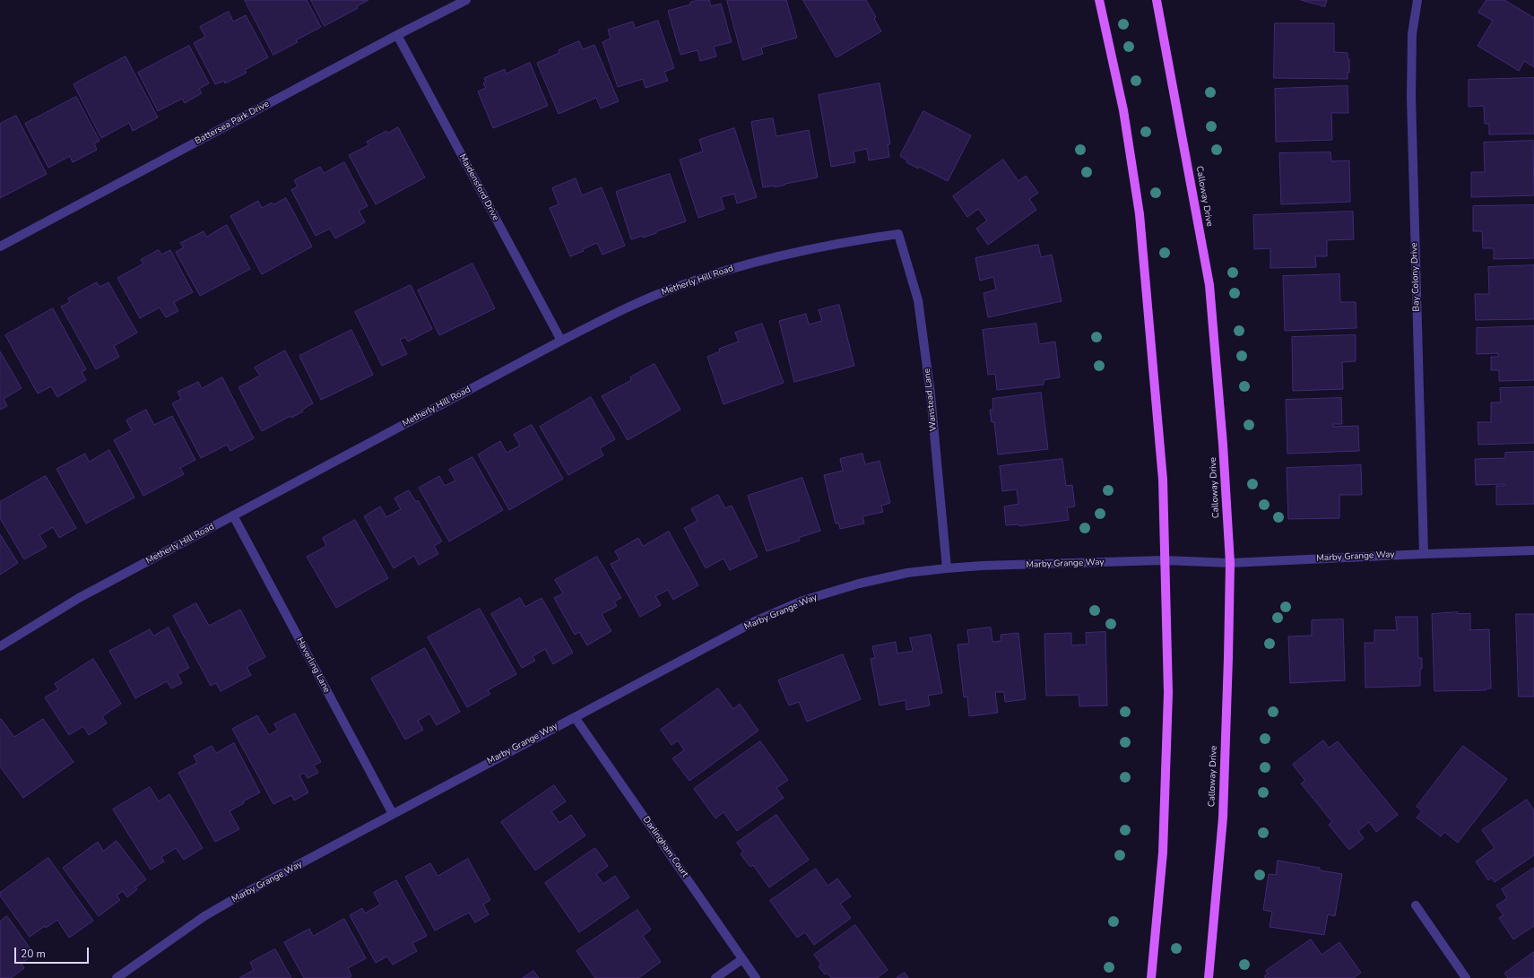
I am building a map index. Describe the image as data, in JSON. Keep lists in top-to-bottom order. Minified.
{"streets":{"main road":["Calloway Drive"],"street":["Battersea Park Drive","Maidensford Drive","Bay Colony Drive","Metherly Hill Road","Wanstead Lane","Marby Grange Way","Haverling Lane","Darlingham Court"]},"crossings":[["Battersea Park Drive","Maidensford Drive"],["Maidensford Drive","Metherly Hill Road"],["Calloway Drive","Marby Grange Way"],["Bay Colony Drive","Marby Grange Way"],["Metherly Hill Road","Wanstead Lane"],["Metherly Hill Road","Haverling Lane"],["Wanstead Lane","Marby Grange Way"],["Marby Grange Way","Haverling Lane"],["Marby Grange Way","Darlingham Court"]],"scale_bar":"20 m"}
